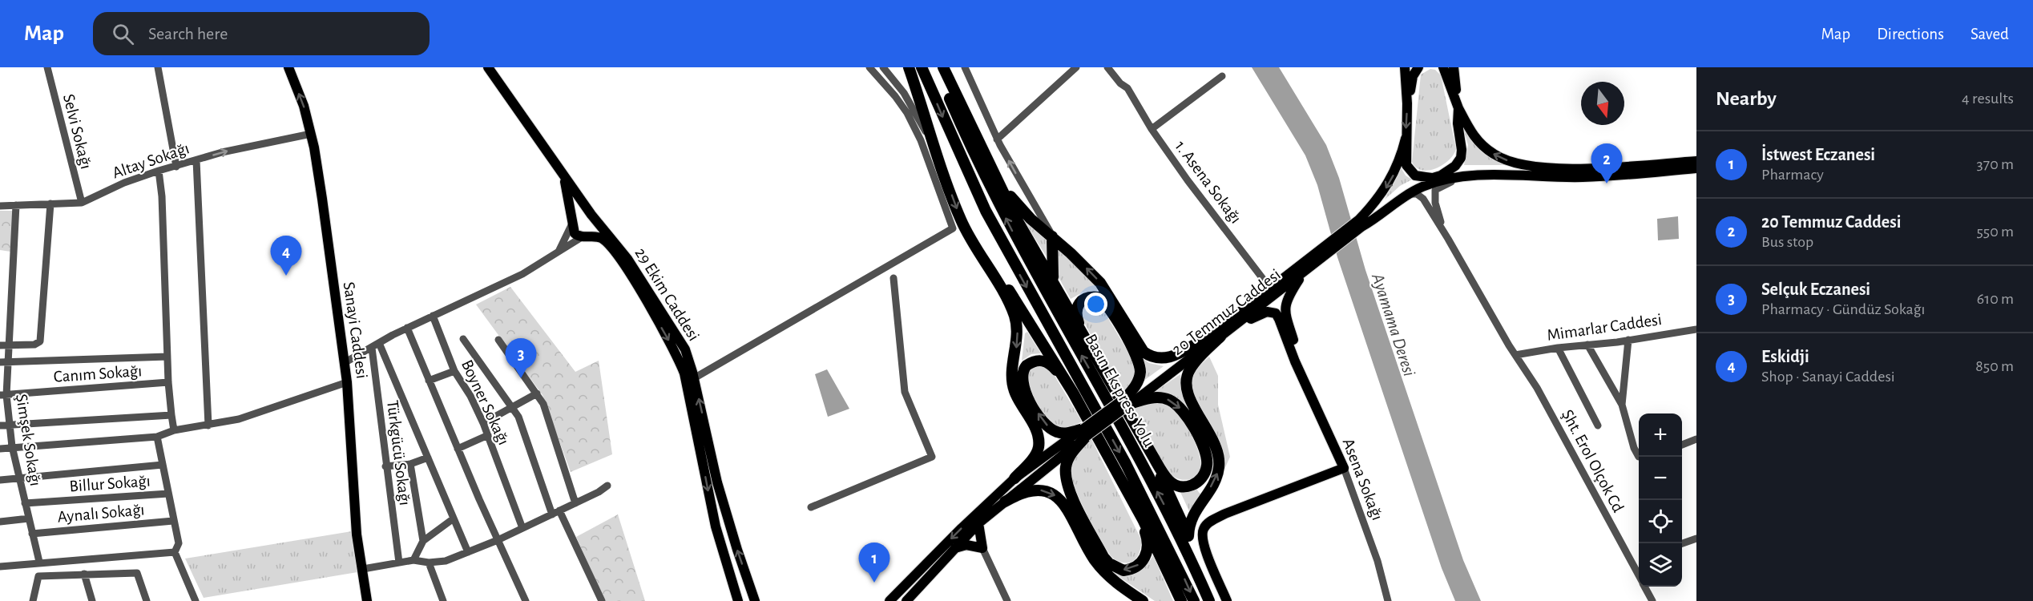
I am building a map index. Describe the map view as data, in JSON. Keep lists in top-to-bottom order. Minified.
{"streets":{"highway":["Basın Ekspress Yolu"],"main road":["29 Ekim Caddesi","20 Temmuz Caddesi","Sanayi Caddesi","Asena Sokağı"],"street":["Selvi Sokağı","Altay Sokağı","1. Asena Sokağı","Mimarlar Caddesi","Canım Sokağı","Boyner Sokağı","Şimşek Sokağı","Türkgücü Sokağı","Şht. Erol Olçok Cd","Billur Sokağı","Aynalı Sokağı"]},"crossings":[["Selvi Sokağı","Altay Sokağı"],["Altay Sokağı","Sanayi Caddesi"],["Altay Sokağı","Şimşek Sokağı"],["Mimarlar Caddesi","Şht. Erol Olçok Cd"],["Canım Sokağı","Şimşek Sokağı"],["Şimşek Sokağı","Billur Sokağı"],["Şimşek Sokağı","Aynalı Sokağı"]],"one_way":["Altay Sokağı"],"water":["Ayamama Deresi"],"north":"bottom","page":{"header":"Map","search":"Search here","nav":["Map","Directions","Saved"],"heading":["Nearby","4 results"],"list":[{"mark":"1","name":"İstwest Eczanesi","note":"Pharmacy","value":"370 m"},{"mark":"2","name":"20 Temmuz Caddesi","note":"Bus stop","value":"550 m"},{"mark":"3","name":"Selçuk Eczanesi","note":"Pharmacy · Gündüz Sokağı","value":"610 m"},{"mark":"4","name":"Eskidji","note":"Shop · Sanayi Caddesi","value":"850 m"}],"pins":["2","4","3","1"],"map_buttons":["+","−"]}}
